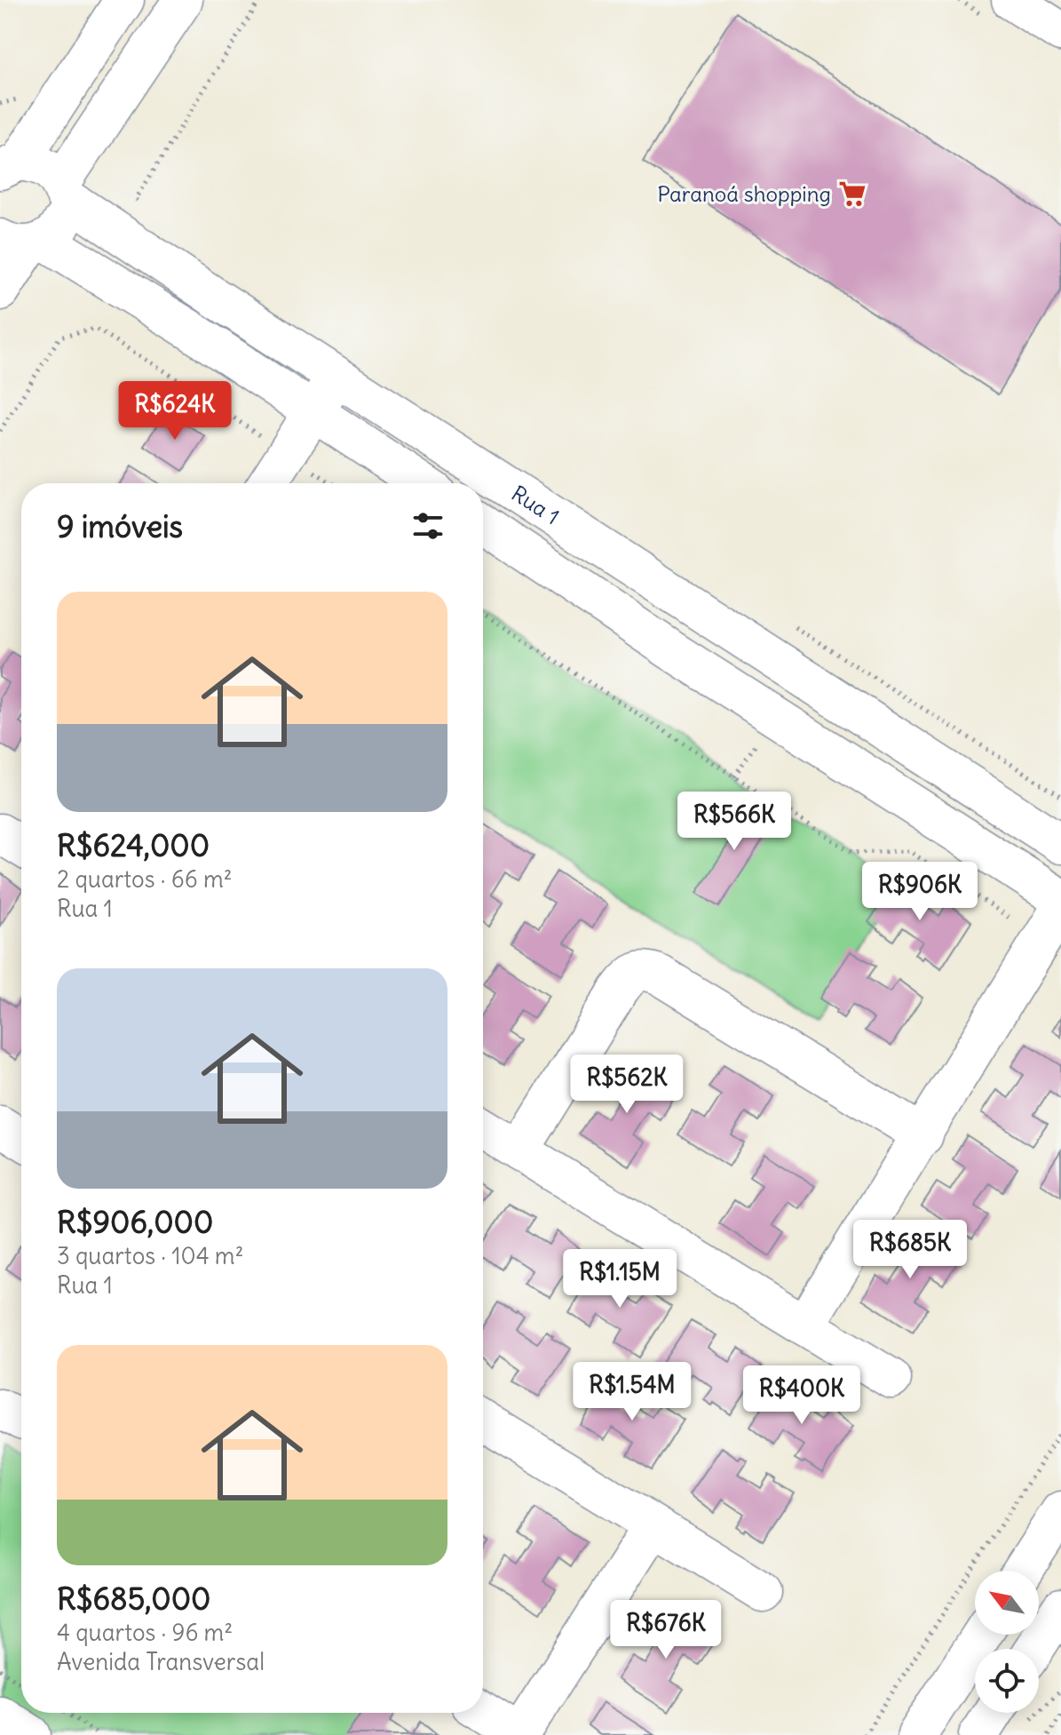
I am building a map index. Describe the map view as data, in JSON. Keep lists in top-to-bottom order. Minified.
{"streets":{"street":["Rua 1"]},"places":{"supermarket":["Paranoá shopping"]},"north":"top left","page":{"price":["R$624K","R$566K","R$906K","R$562K","R$685K","R$1.15M","R$1.54M","R$400K","R$676K"],"heading":"9 imóveis","list":[{"name":"R$624,000","note":"2 quartos · 66 m² · Rua 1"},{"name":"R$906,000","note":"3 quartos · 104 m² · Rua 1"},{"name":"R$685,000","note":"4 quartos · 96 m² · Avenida Transversal"}]}}
